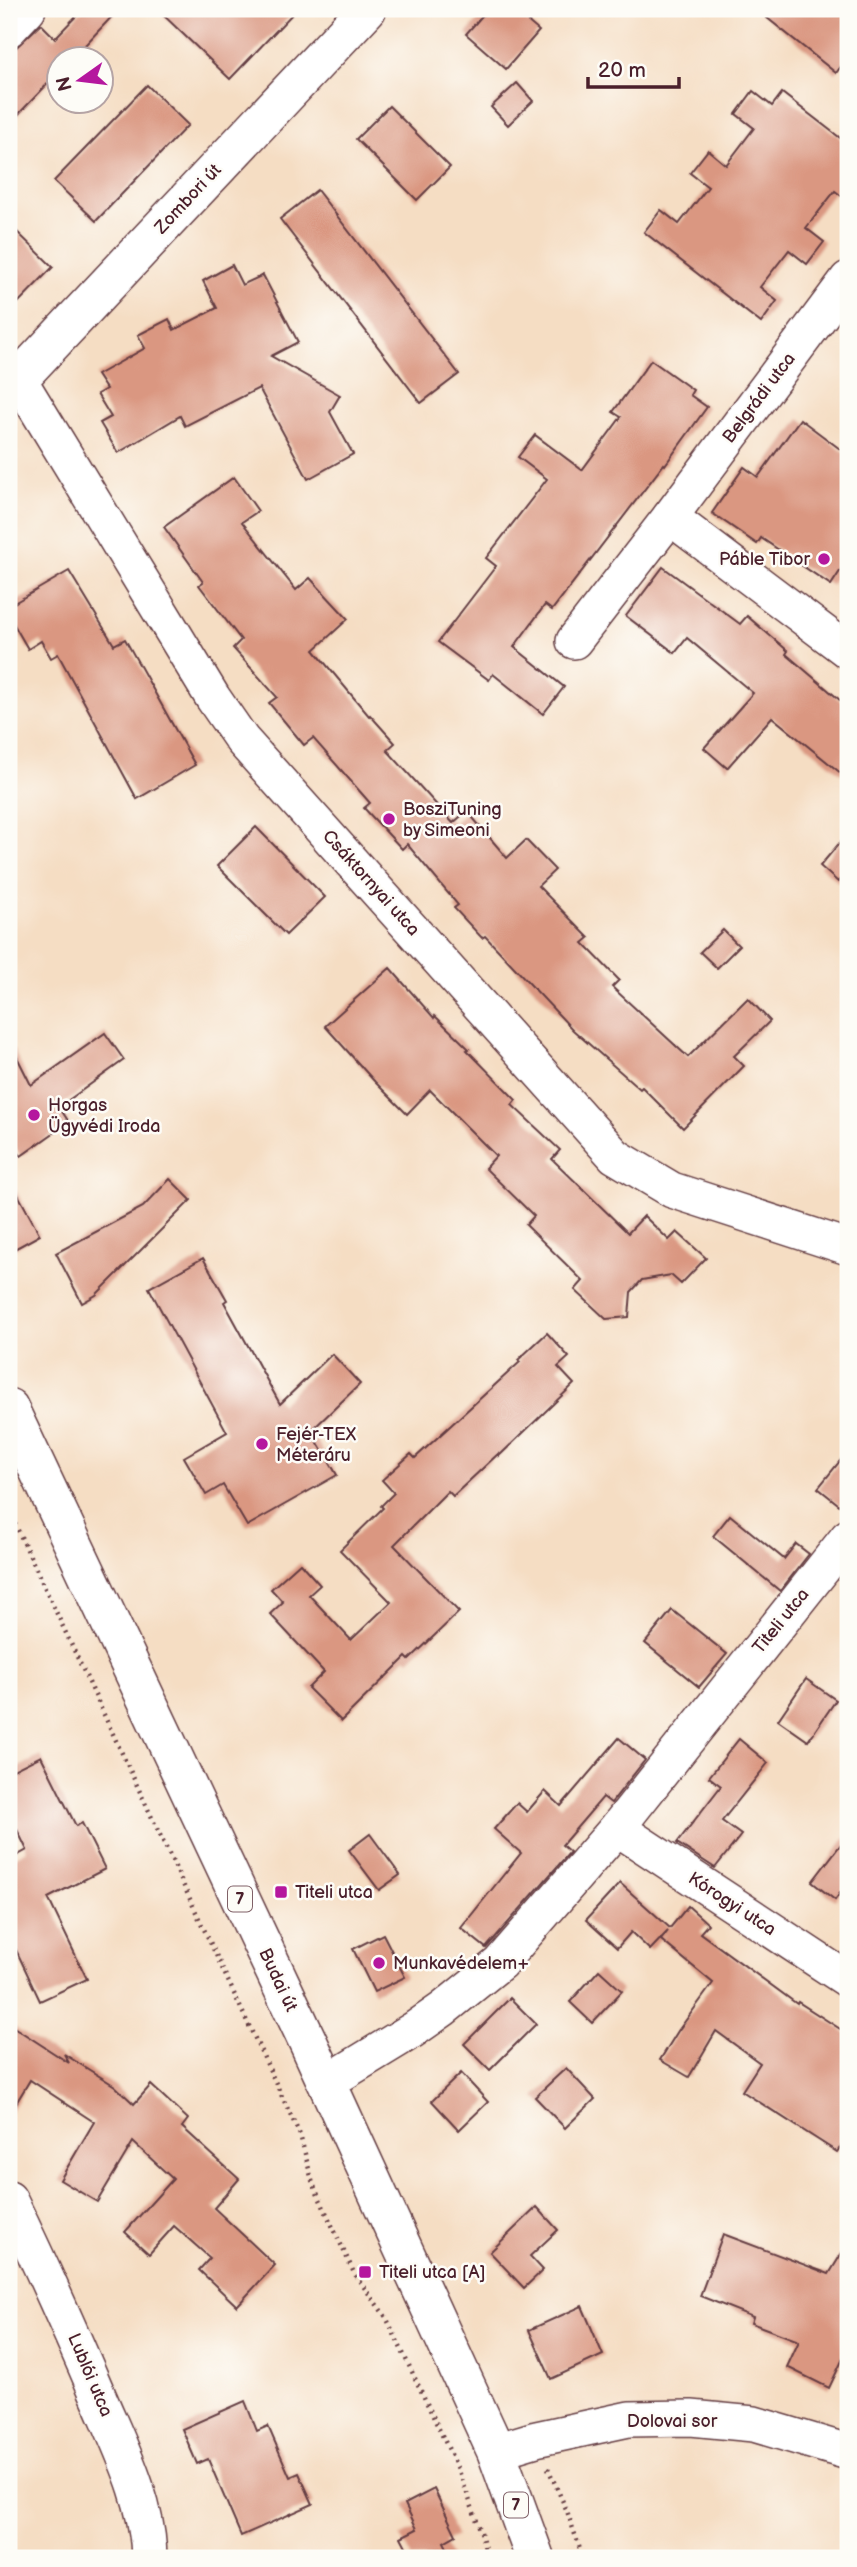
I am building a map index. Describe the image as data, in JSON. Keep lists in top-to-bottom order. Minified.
{"streets":{"main road":["Zombori út","7","Budai út"],"street":["Belgrádi utca","Csáktornyai utca","Titeli utca","Kórogyi utca","Lublói utca","Dolovai sor"]},"crossings":[["Zombori út","Csáktornyai utca"],["Titeli utca","Kórogyi utca"],["Titeli utca","Budai út"],["Budai út","Dolovai sor"]],"places":{"other":["Páble Tibor","BosziTuning by Simeoni","Horgas Ügyvédi Iroda","Fejér-TEX Méteráru","Munkavédelem+"],"transit":["Titeli utca","Titeli utca [A]"]},"scale_bar":"20 m","north":"left"}
